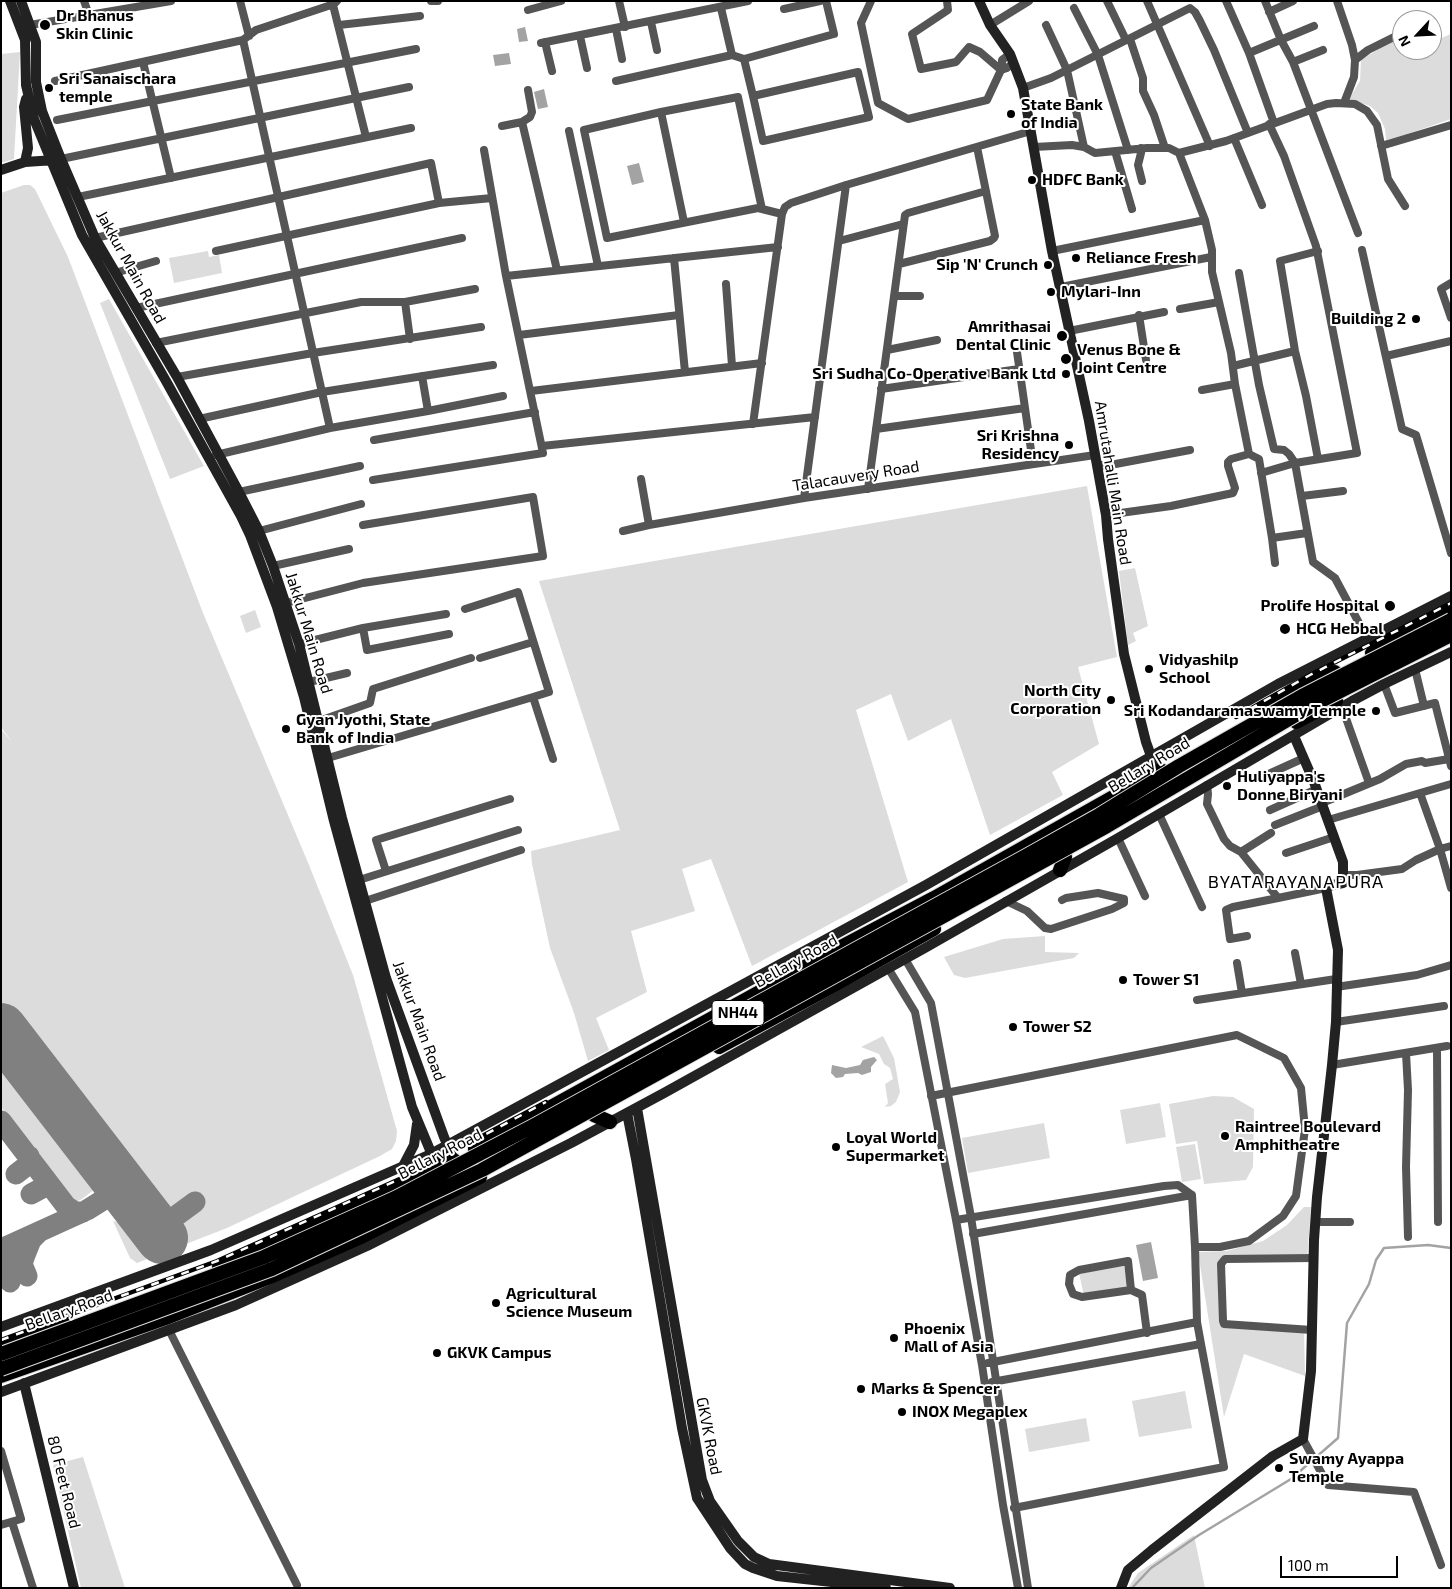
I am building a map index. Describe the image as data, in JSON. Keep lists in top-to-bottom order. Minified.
{"streets":{"highway":["Bellary Road","NH44"],"street":["Jakkur Main Road","Talacauvery Road","Amrutahalli Main Road","GKVK Road","80 Feet Road"]},"crossings":[["Jakkur Main Road","Bellary Road"],["Talacauvery Road","Amrutahalli Main Road"],["Amrutahalli Main Road","Bellary Road"]],"districts":["BYATARAYANAPURA"],"places":["Dr Bhanus Skin Clinic","Sri Sanaischara temple","State Bank of India","HDFC Bank","Reliance Fresh","Sip 'N' Crunch","Mylari-Inn","Building 2","Amrithasai Dental Clinic","Venus Bone & Joint Centre","Sri Sudha Co-Operative Bank Ltd","Sri Krishna Residency","Prolife Hospital","HCG Hebbal","Vidyashilp School","North City Corporation","Sri Kodandaramaswamy Temple","Gyan Jyothi, State Bank of India","Huliyappa's Donne Biryani","Tower S1","Tower S2","Raintree Boulevard Amphitheatre","Loyal World Supermarket","Agricultural Science Museum","Phoenix Mall of Asia","GKVK Campus","Marks & Spencer","INOX Megaplex","Swamy Ayappa Temple"],"scale_bar":"100 m","north":"bottom left"}
